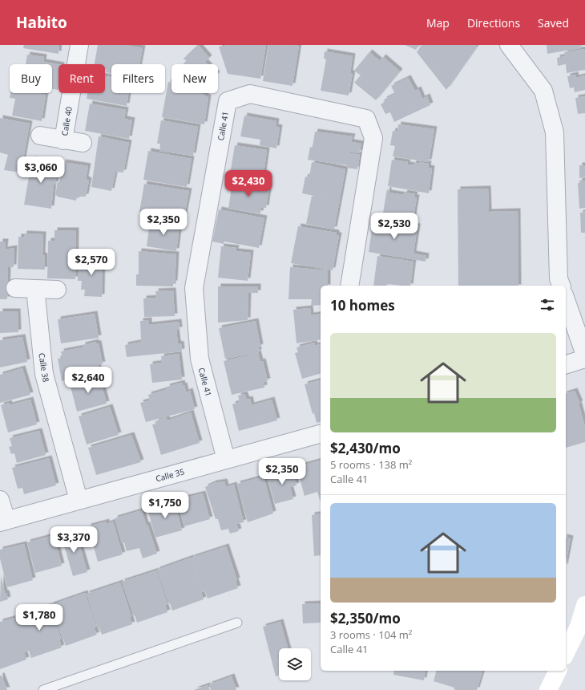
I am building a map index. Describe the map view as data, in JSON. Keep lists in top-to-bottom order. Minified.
{"streets":{"street":["Calle 40","Calle 41","Calle 38","Calle 35"]},"crossings":[["Calle 41","Calle 35"],["Calle 38","Calle 35"]],"page":{"header":"Habito","nav":["Map","Directions","Saved"],"chip":["Buy","Rent","Filters","New"],"price":["$3,060","$2,430","$2,350","$2,530","$2,570","$2,640","$2,350","$1,750","$3,370","$1,780"],"heading":"10 homes","list":[{"name":"$2,430/mo","note":"5 rooms · 138 m² · Calle 41"},{"name":"$2,350/mo","note":"3 rooms · 104 m² · Calle 41"}]}}
